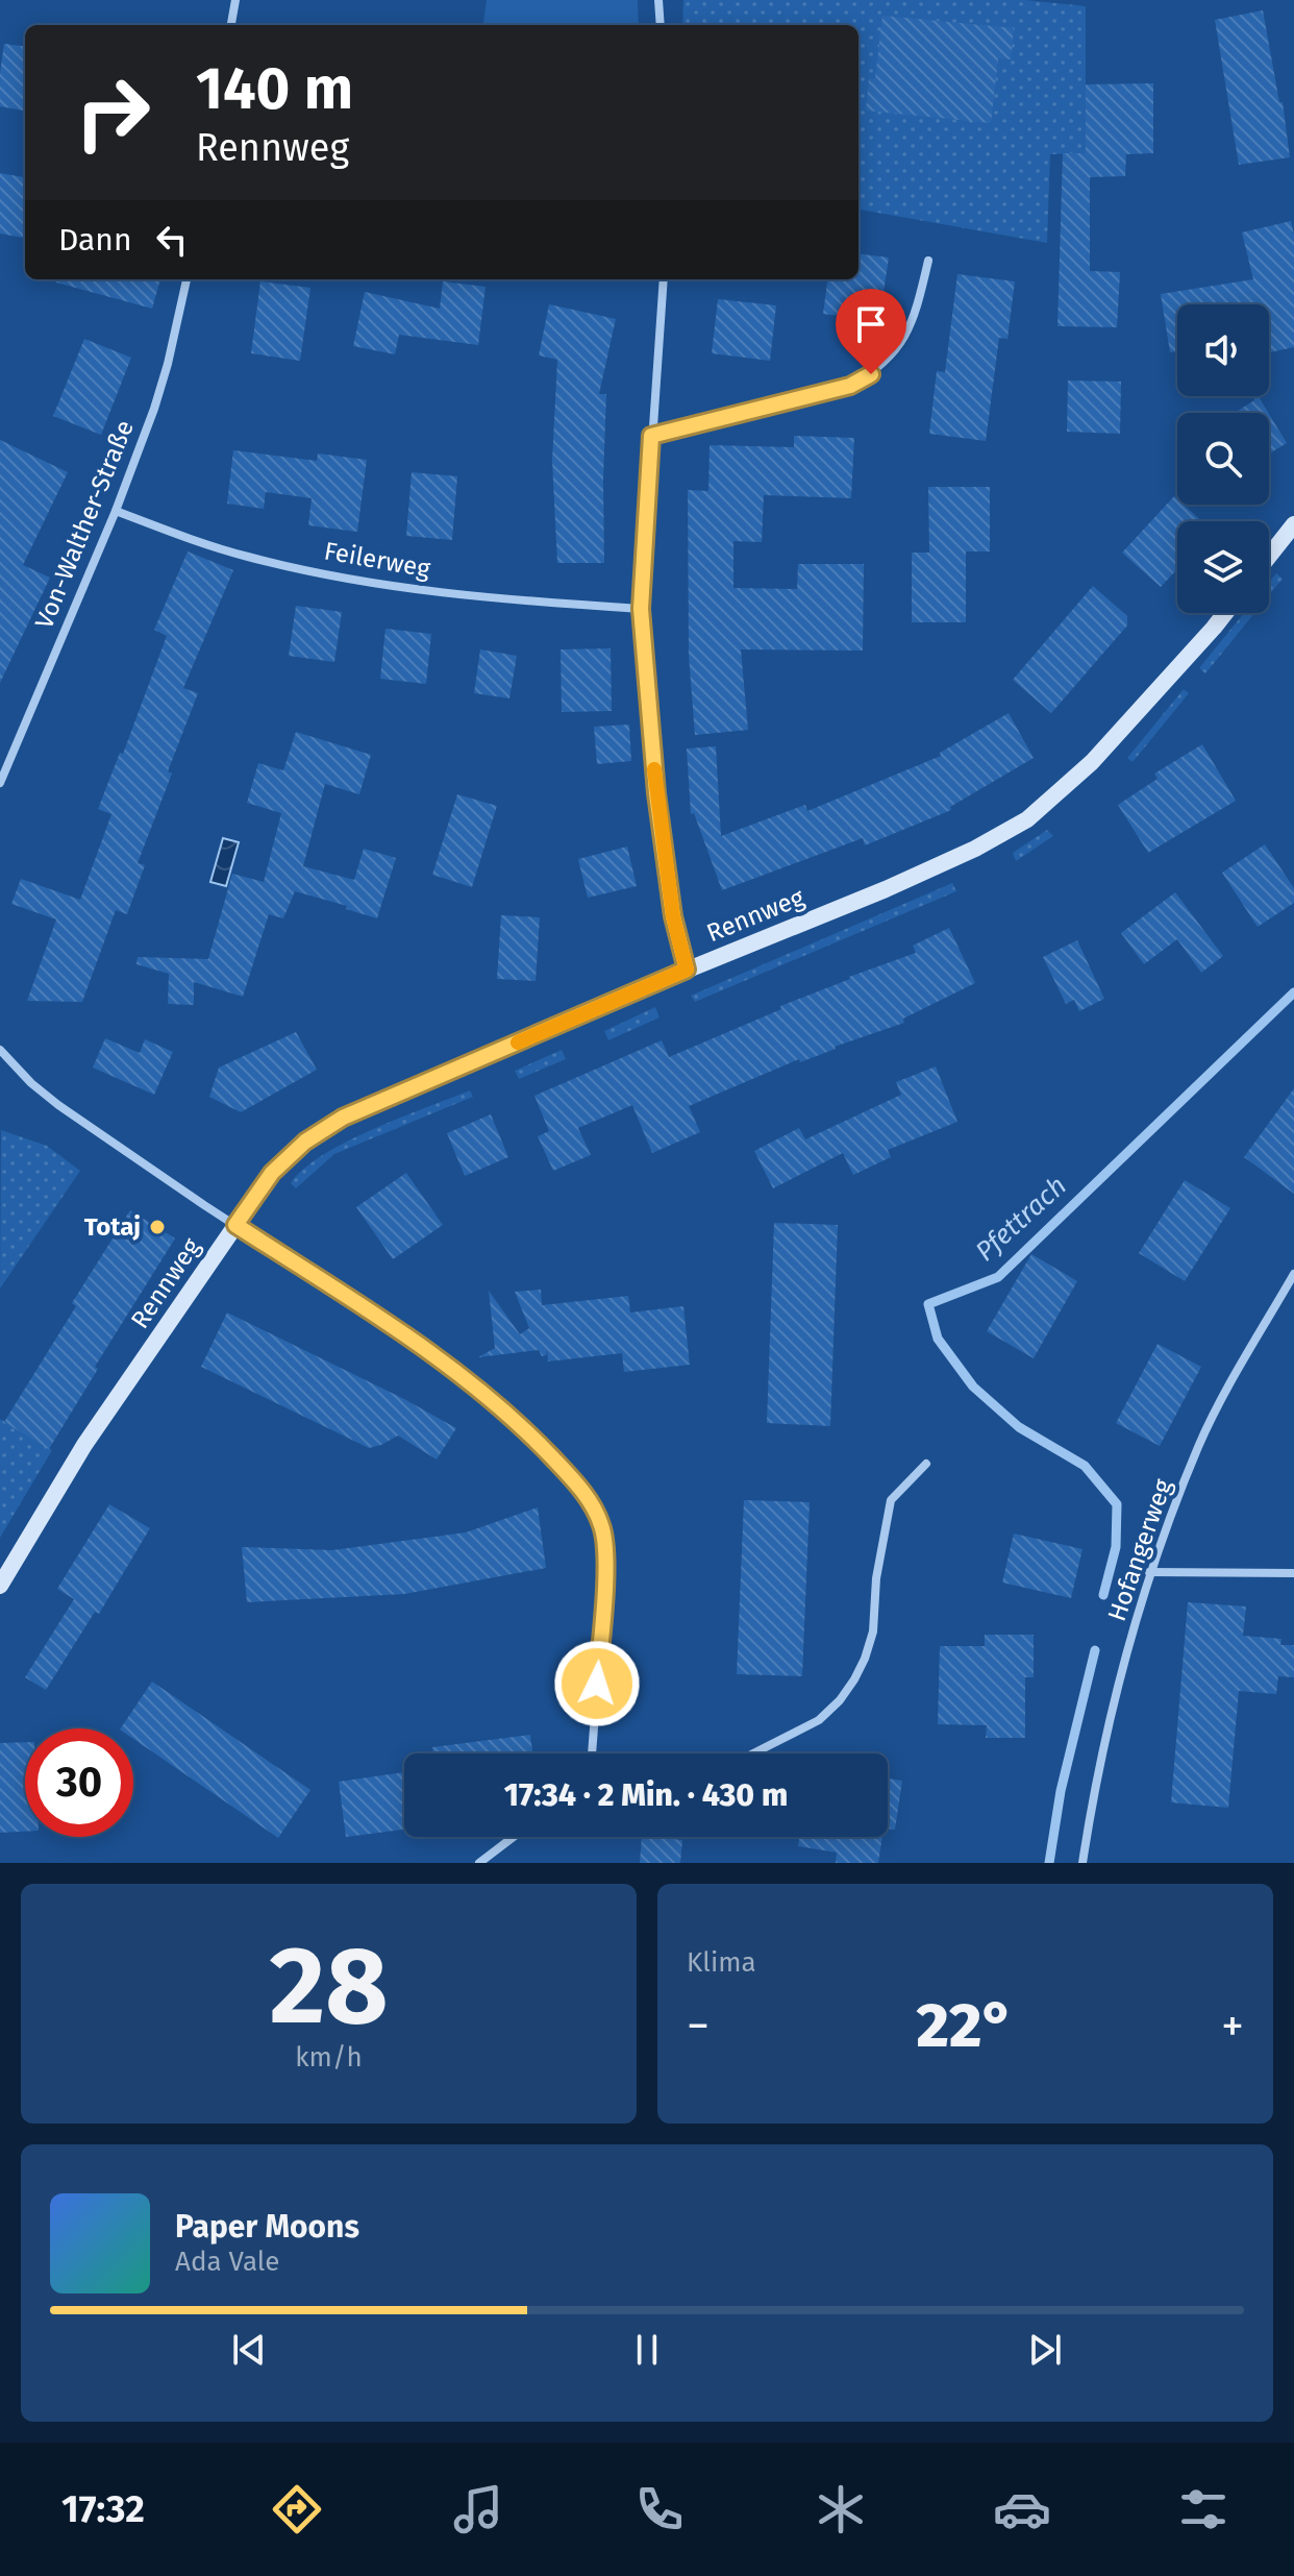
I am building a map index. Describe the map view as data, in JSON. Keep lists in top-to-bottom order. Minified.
{"streets":{"main road":["Rennweg"],"street":["Von-Walther-Straße","Feilerweg","Hofangerweg"]},"crossings":[["Von-Walther-Straße","Feilerweg"]],"water":["Pfettrach"],"places":["Totaj"],"page":{"turn":["140 m","Rennweg"],"then":"Dann","limit":"30","trip":"17:34 · 2 Min. · 430 m","tile":[["28","km/h"],"Klima"],"heat":["−","22°","+"],"song":["Paper Moons","Ada Vale"],"tabs":"17:32"}}
